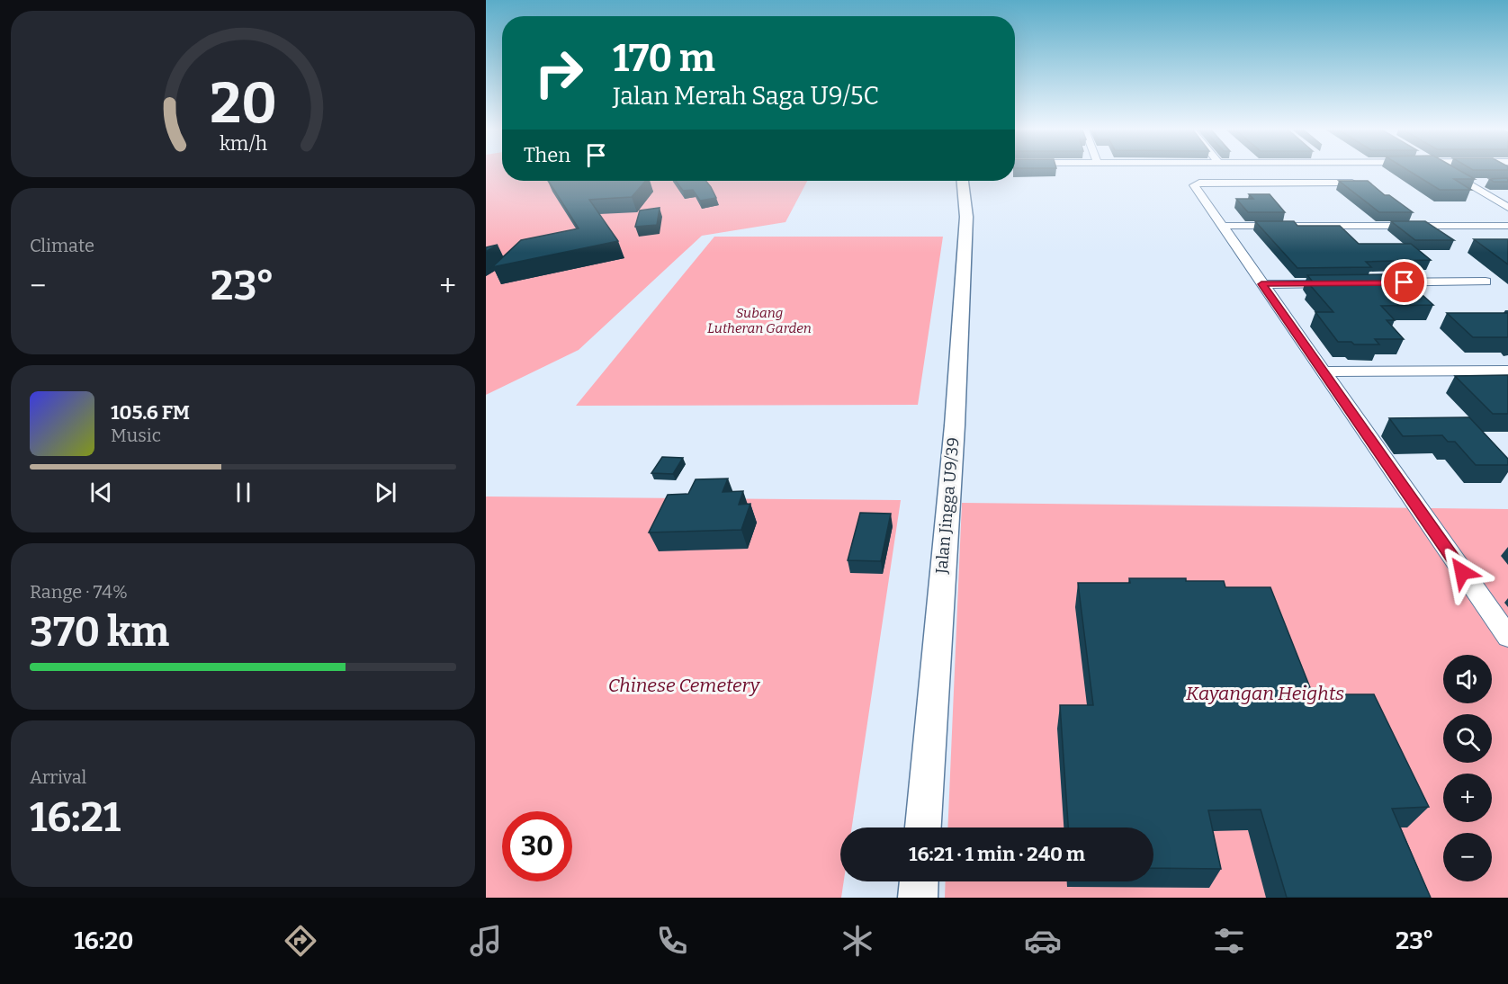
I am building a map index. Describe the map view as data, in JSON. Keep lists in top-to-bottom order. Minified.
{"streets":{"street":["Jalan Jingga U9/39"]},"parks":["Subang Lutheran Garden","Chinese Cemetery","Kayangan Heights"],"page":{"turn":["170 m","Jalan Merah Saga U9/5C"],"then":"Then","tile":["Climate",["Range · 74%","370 km"],["Arrival","16:21"]],"heat":["−","23°","+"],"song":["105.6 FM","Music"],"map_buttons":["+","−"],"limit":"30","trip":"16:21 · 1 min · 240 m","tabs":["16:20","23°"],"gauge":["20","km/h"]}}
